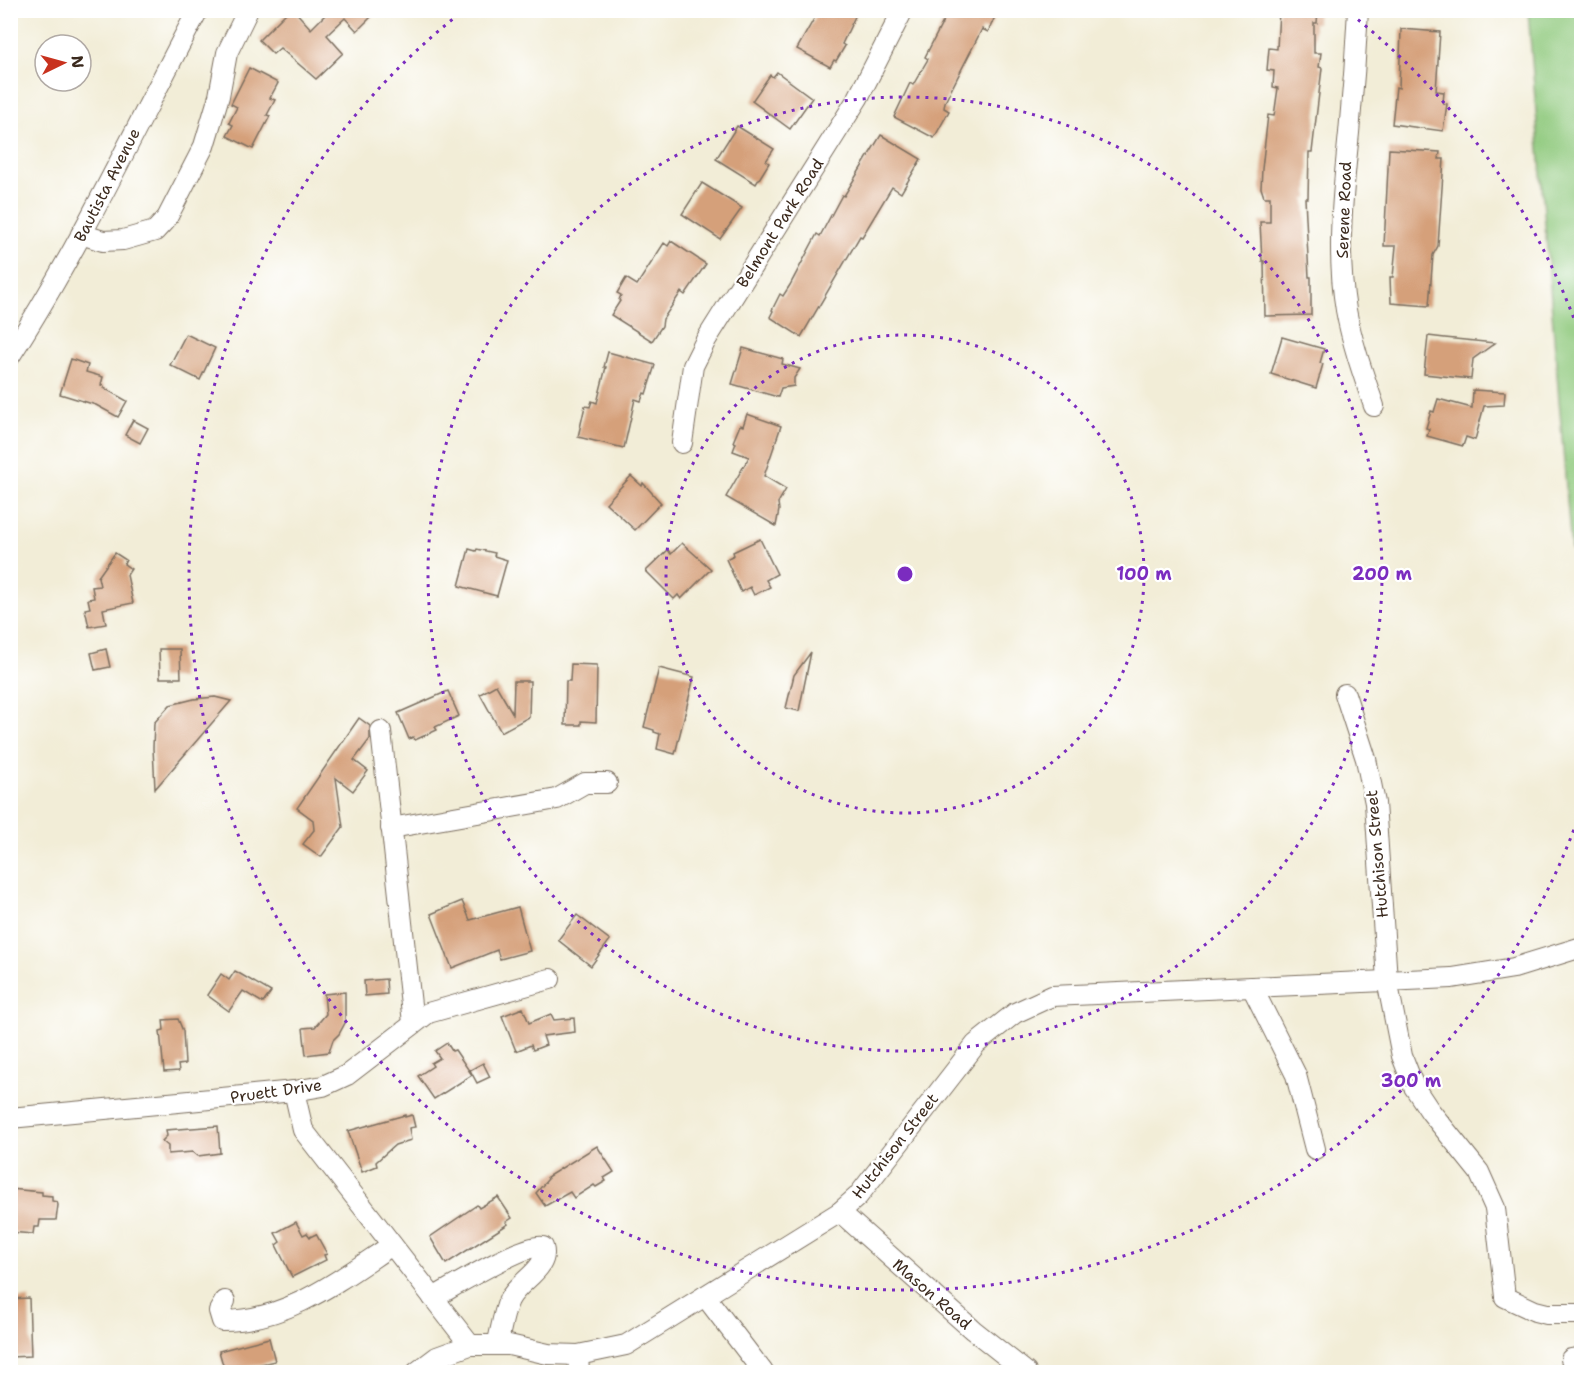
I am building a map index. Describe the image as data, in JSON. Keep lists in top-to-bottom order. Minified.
{"streets":{"street":["Bautista Avenue","Serene Road","Belmont Park Road","Hutchison Street","Pruett Drive","Mason Road"]},"crossings":[["Hutchison Street","Mason Road"]],"north":"right","rings":["100 m","200 m","300 m"]}
